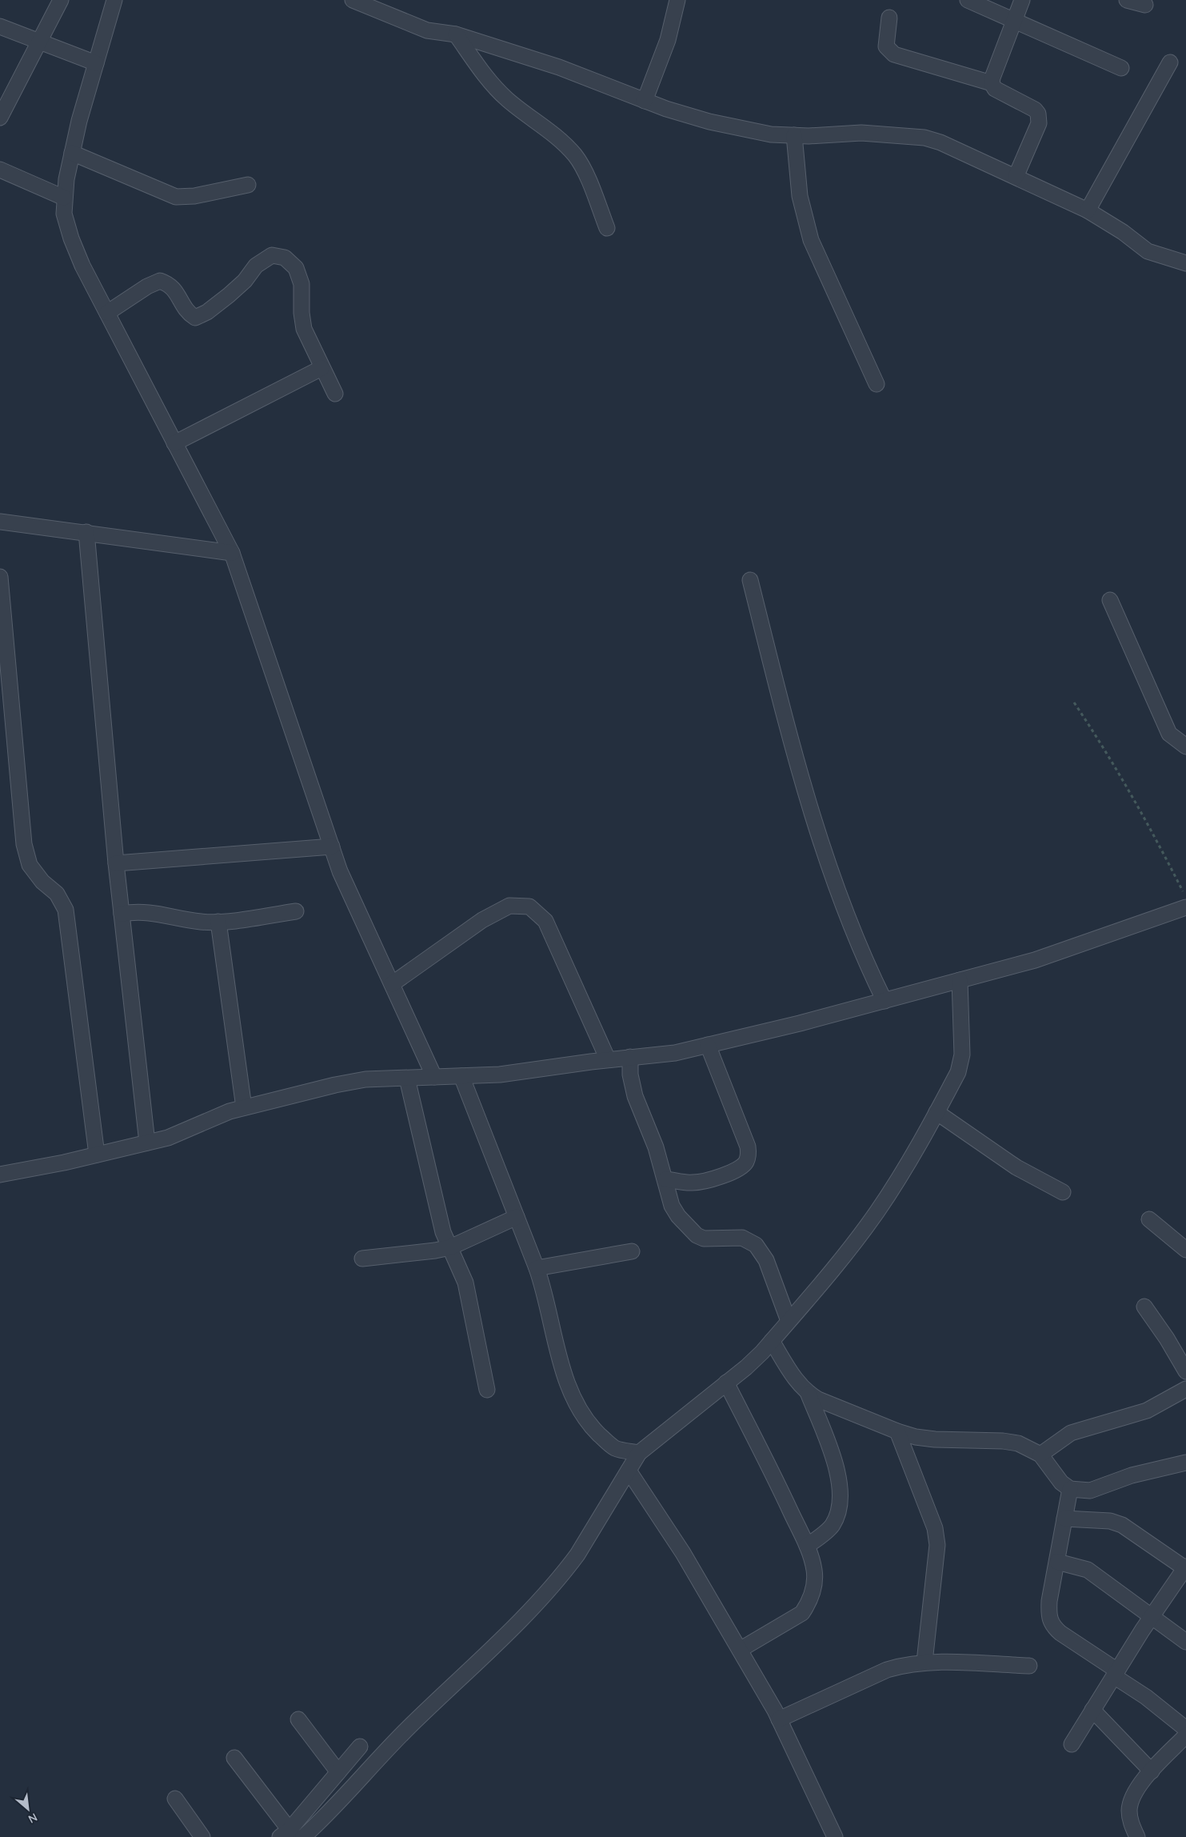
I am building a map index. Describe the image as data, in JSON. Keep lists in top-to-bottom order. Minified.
{"north":"bottom right"}
